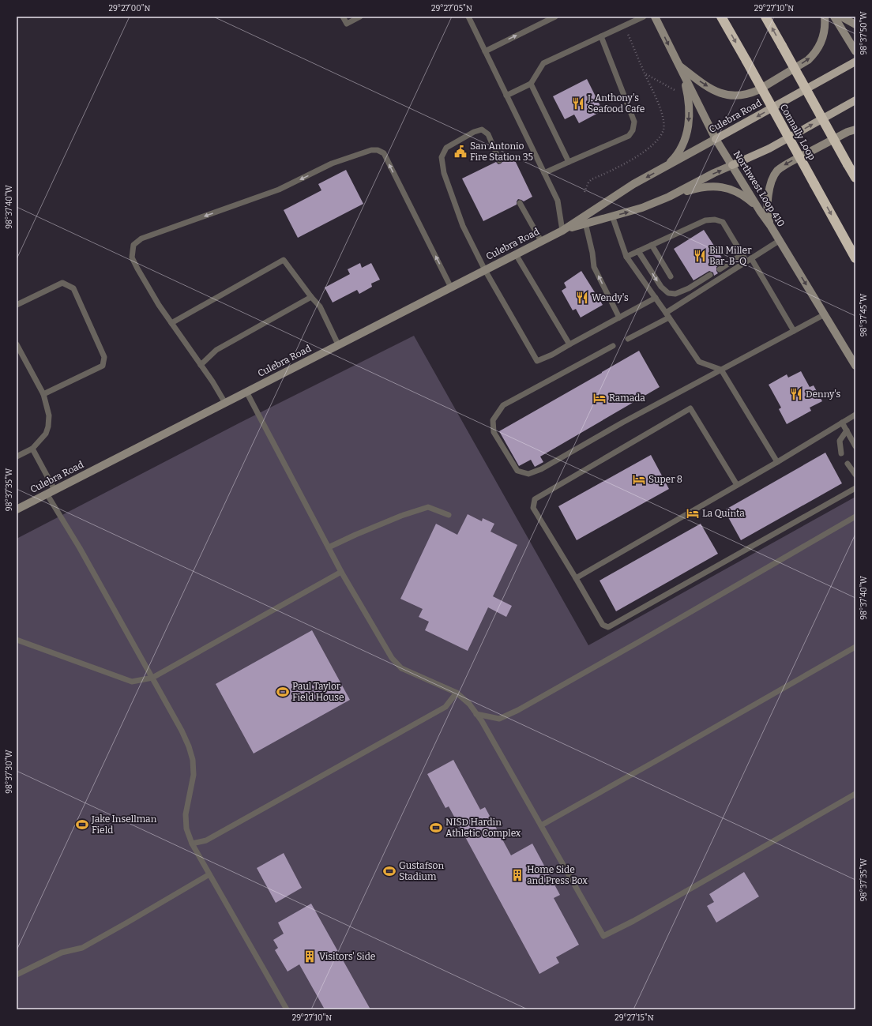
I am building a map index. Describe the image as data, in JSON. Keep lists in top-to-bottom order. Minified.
{"streets":{"highway":["Connally Loop"],"main road":["Culebra Road","Northwest Loop 410"]},"crossings":[["Culebra Road","Northwest Loop 410"]],"one_way":["Northwest Loop 410"],"places":{"restaurant":["J. Anthony's Seafood Cafe","Bill Miller Bar-B-Q","Wendy's","Denny's"],"public building":["San Antonio Fire Station 35"],"hotel":["Ramada","Super 8","La Quinta"],"sports":["Paul Taylor Field House","Jake Insellman Field","NISD Hardin Athletic Complex","Gustafson Stadium"],"building":["Home Side and Press Box","Visitors' Side"]},"coordinates":["29°27'00\"N","29°27'05\"N","29°27'10\"N","98°37'50\"W","98°37'40\"W","98°37'45\"W","98°37'35\"W","98°37'30\"W","29°27'15\"N"]}
